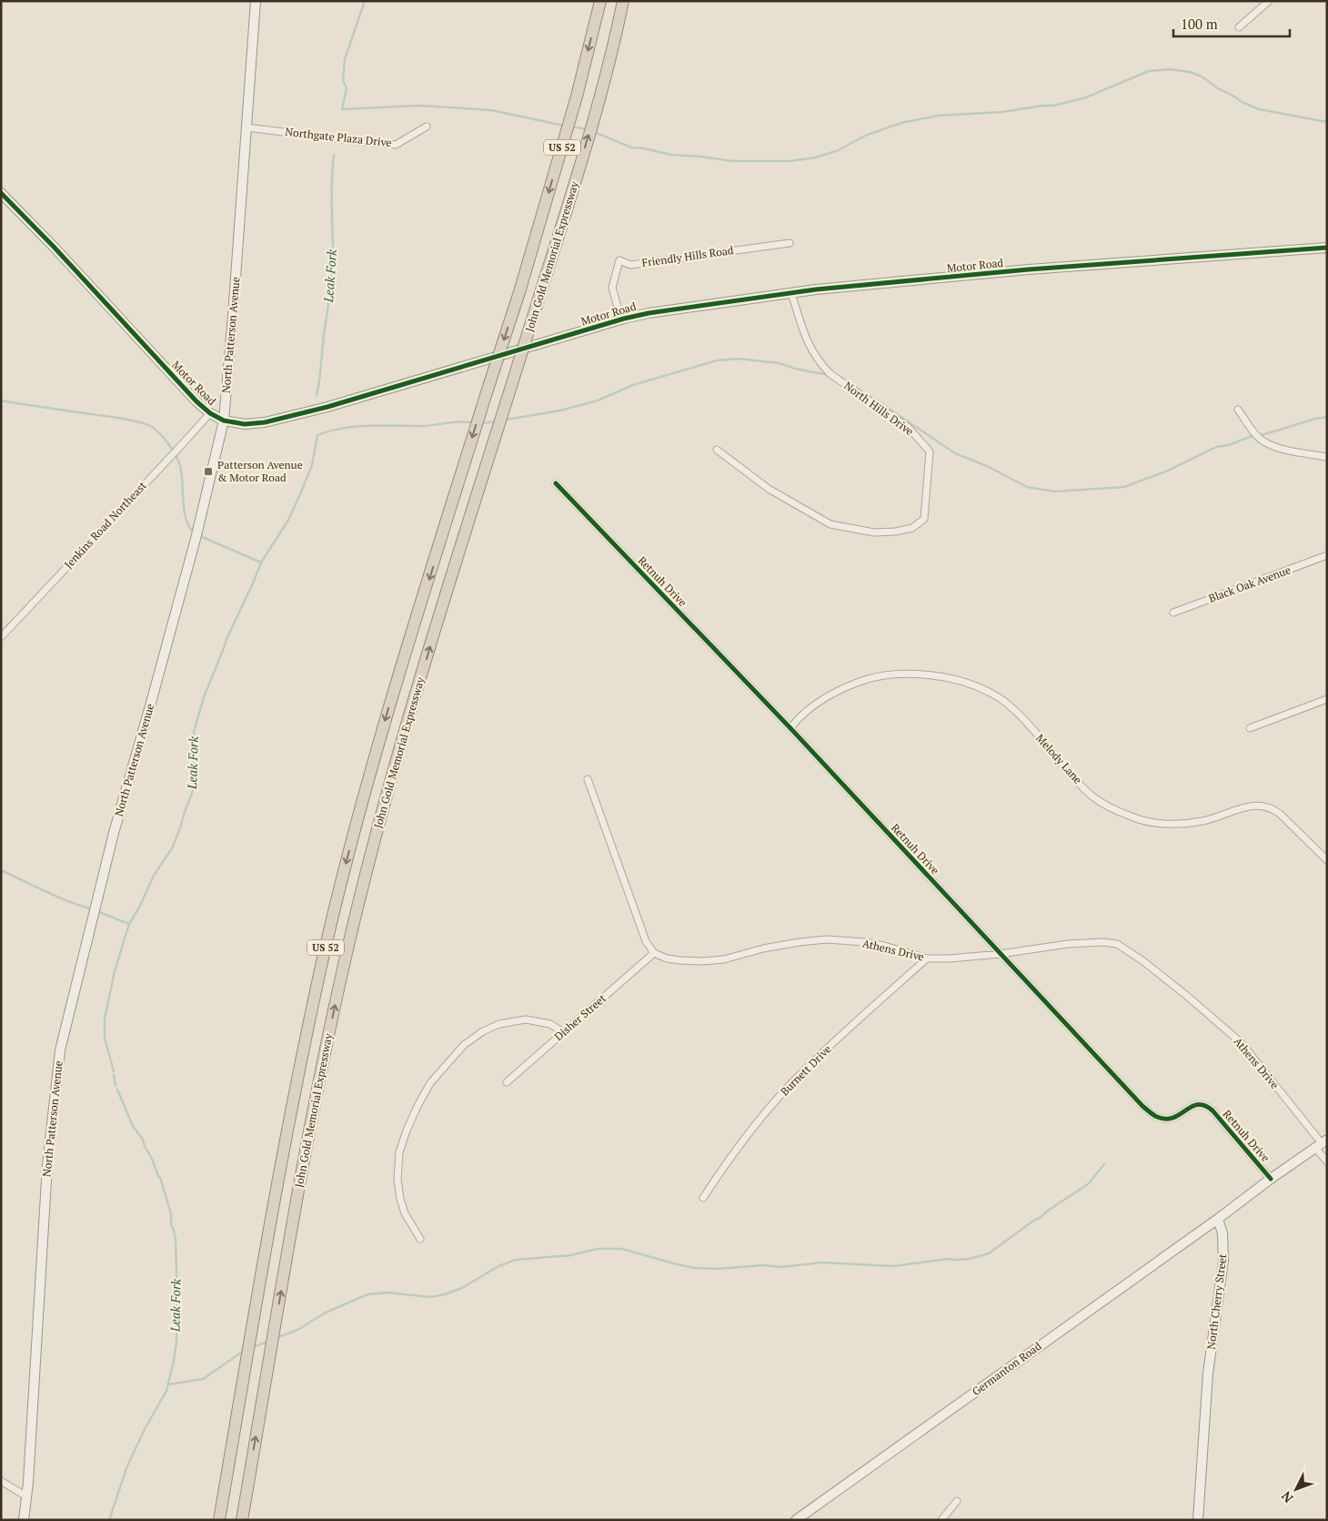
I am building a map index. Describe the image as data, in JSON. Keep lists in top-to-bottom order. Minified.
{"streets":{"highway":["US 52","John Gold Memorial Expressway"],"main road":["Motor Road","North Patterson Avenue","North Cherry Street","Germanton Road"],"street":["Northgate Plaza Drive","Friendly Hills Road","North Hills Drive","Jenkins Road Northeast","Retnuh Drive","Black Oak Avenue","Melody Lane","Athens Drive","Disher Street","Burnett Drive"]},"crossings":[["Northgate Plaza Drive","North Patterson Avenue"],["Friendly Hills Road","Motor Road"],["Motor Road","North Patterson Avenue"],["Motor Road","North Hills Drive"],["Motor Road","Jenkins Road Northeast"],["Retnuh Drive","Melody Lane"],["Retnuh Drive","Athens Drive"],["Athens Drive","Disher Street"],["Athens Drive","Burnett Drive"],["North Cherry Street","Germanton Road"]],"water":["Leak Fork"],"places":{"transit":["Patterson Avenue & Motor Road"]},"scale_bar":"100 m","north":"bottom left"}
